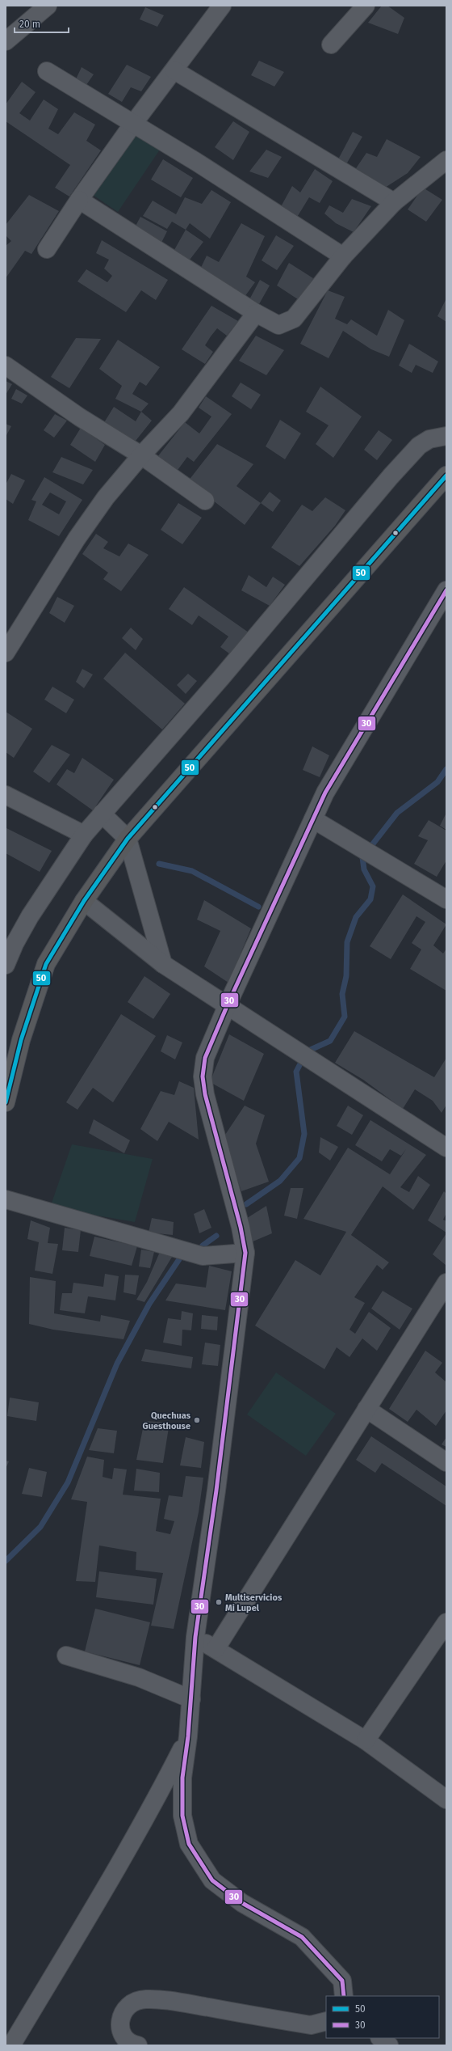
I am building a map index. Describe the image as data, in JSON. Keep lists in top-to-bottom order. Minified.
{"places":["Quechuas Guesthouse","Multiservicios Mi Lupel"],"lines":["transit line 50","transit line 30"],"legend":["50","30"],"scale_bar":"20 m"}
